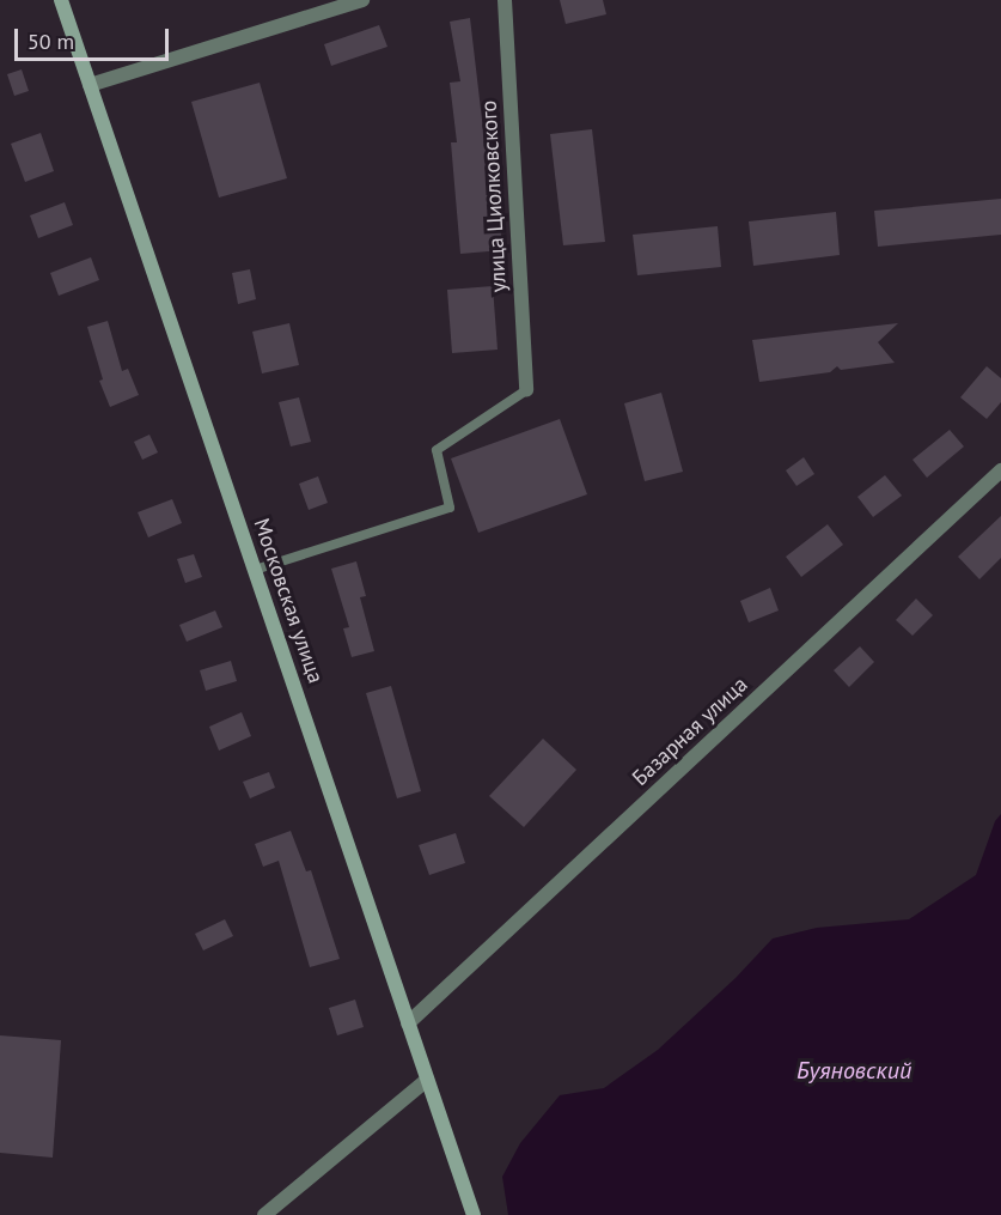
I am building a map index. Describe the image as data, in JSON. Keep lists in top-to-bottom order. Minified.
{"streets":{"street":["улица Циолковского","Московская улица","Базарная улица"]},"crossings":[["Московская улица","Базарная улица"]],"water":["Буяновский"],"scale_bar":"50 m"}
